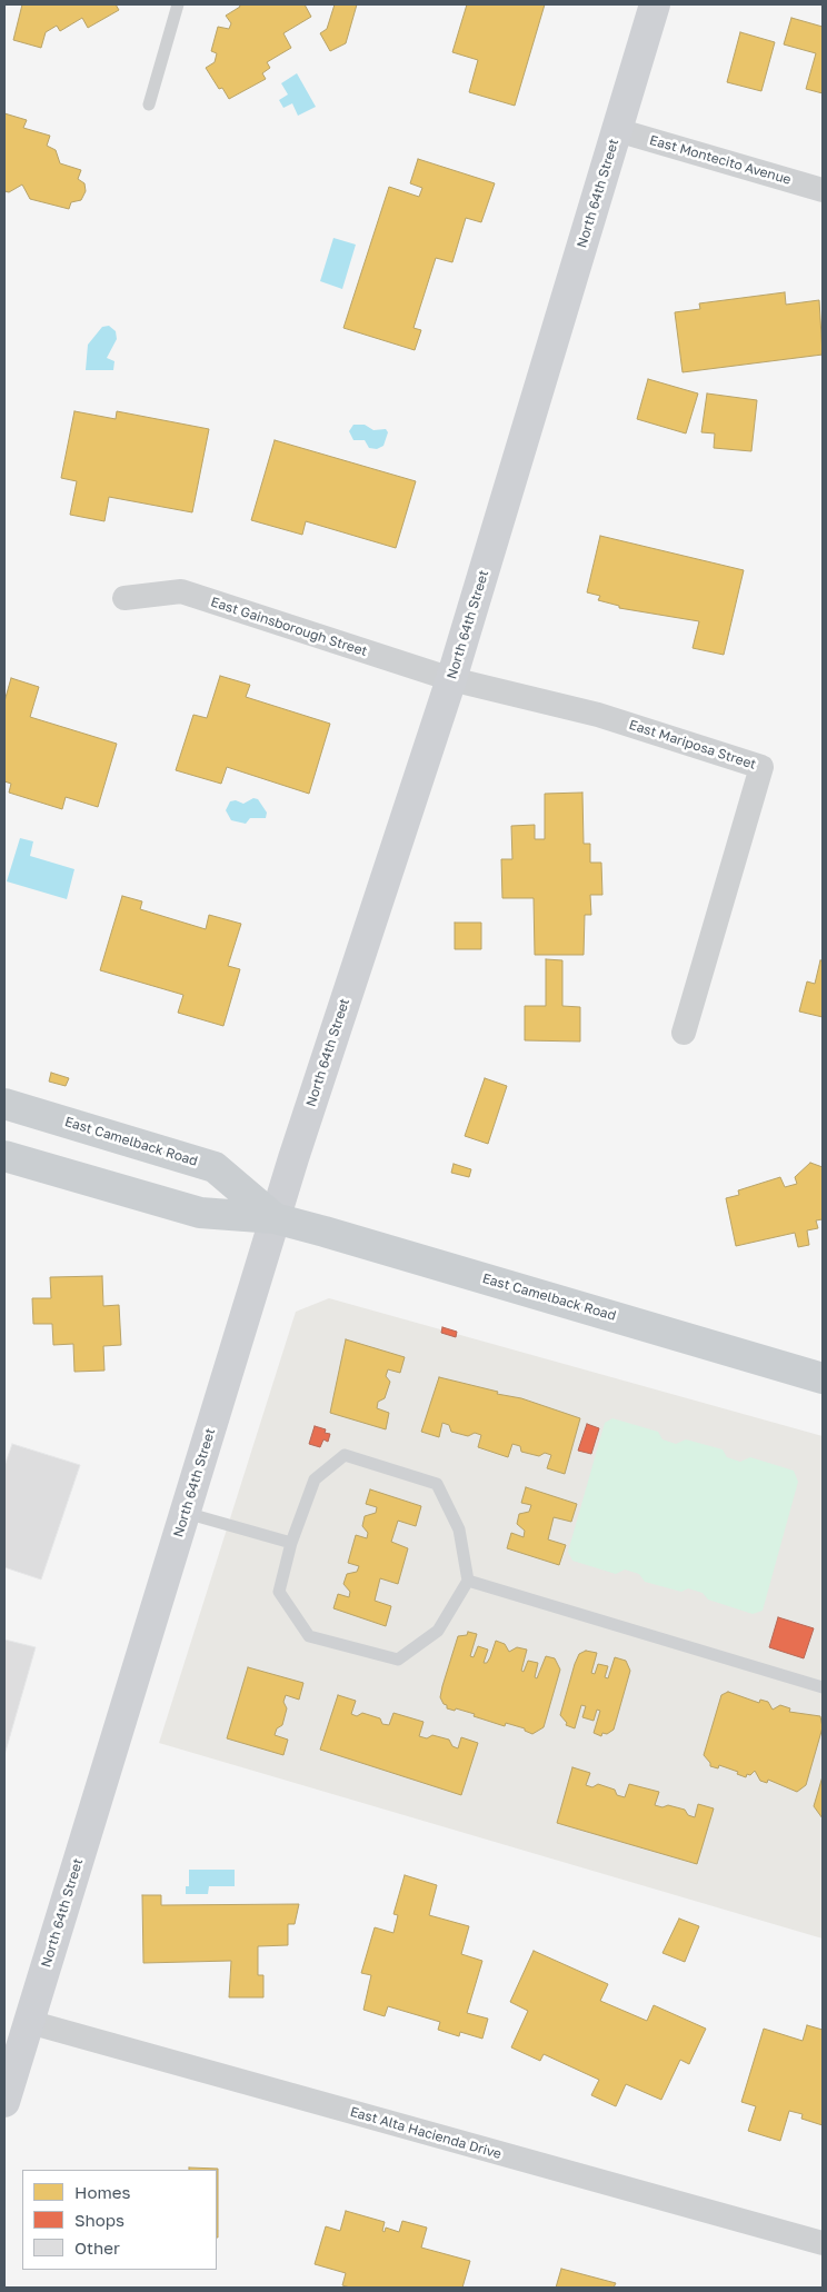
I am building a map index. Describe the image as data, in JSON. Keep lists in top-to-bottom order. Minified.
{"streets":{"main road":["East Camelback Road"],"street":["East Montecito Avenue","North 64th Street","East Gainsborough Street","East Mariposa Street","East Alta Hacienda Drive"]},"crossings":[["East Montecito Avenue","North 64th Street"],["North 64th Street","East Gainsborough Street"],["North 64th Street","East Mariposa Street"],["North 64th Street","East Camelback Road"],["North 64th Street","East Alta Hacienda Drive"],["East Gainsborough Street","East Mariposa Street"]],"legend":["Homes","Shops","Other"]}
